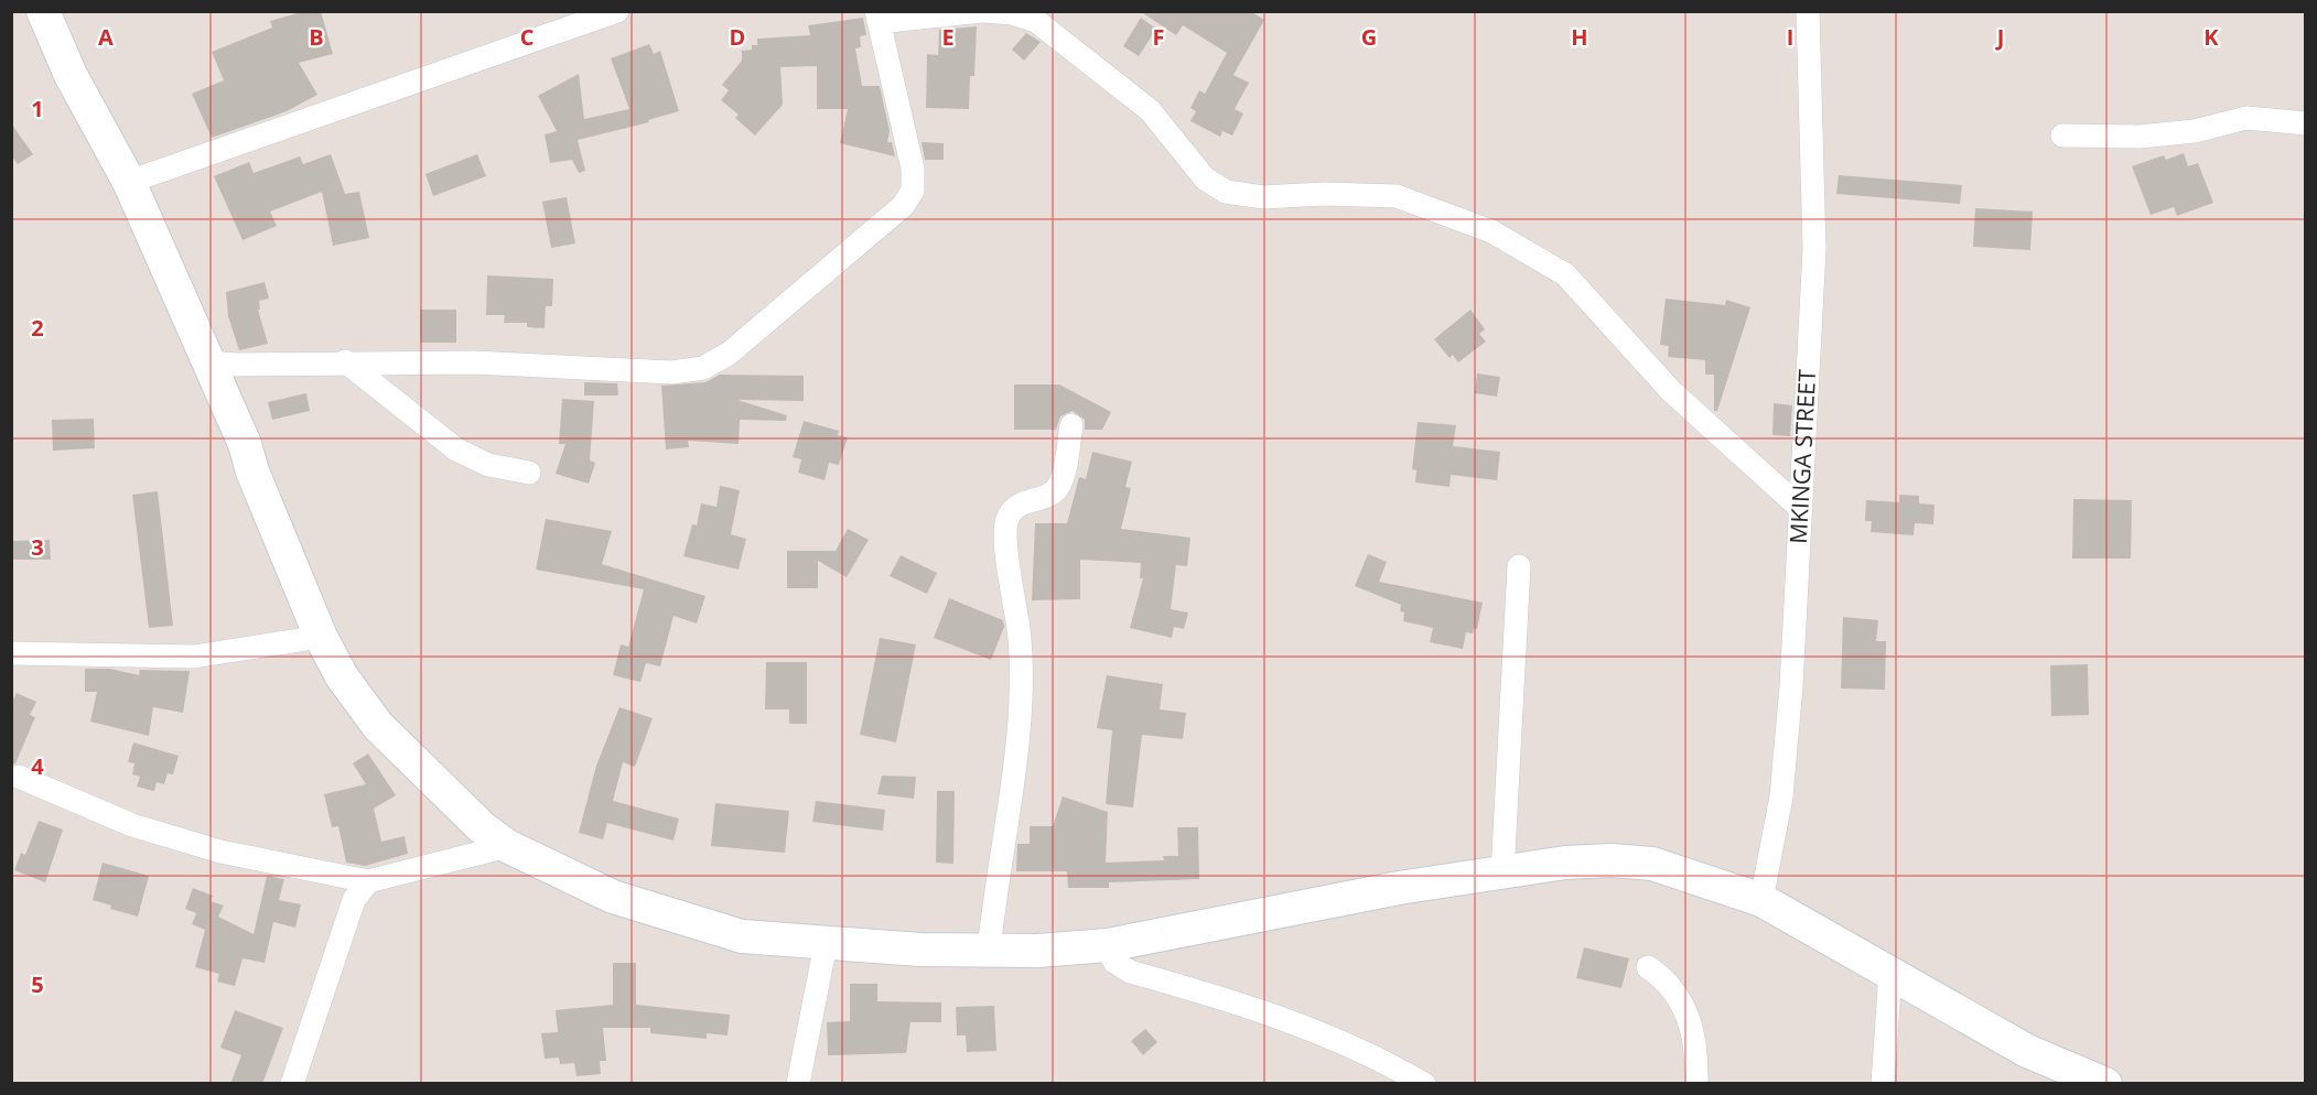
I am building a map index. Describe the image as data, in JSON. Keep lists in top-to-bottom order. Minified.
{"streets":{"street":["MKINGA STREET"]},"grid":{"columns":["A","B","C","D","E","F","G","H","I","J","K"],"rows":["1","2","3","4","5"]}}
